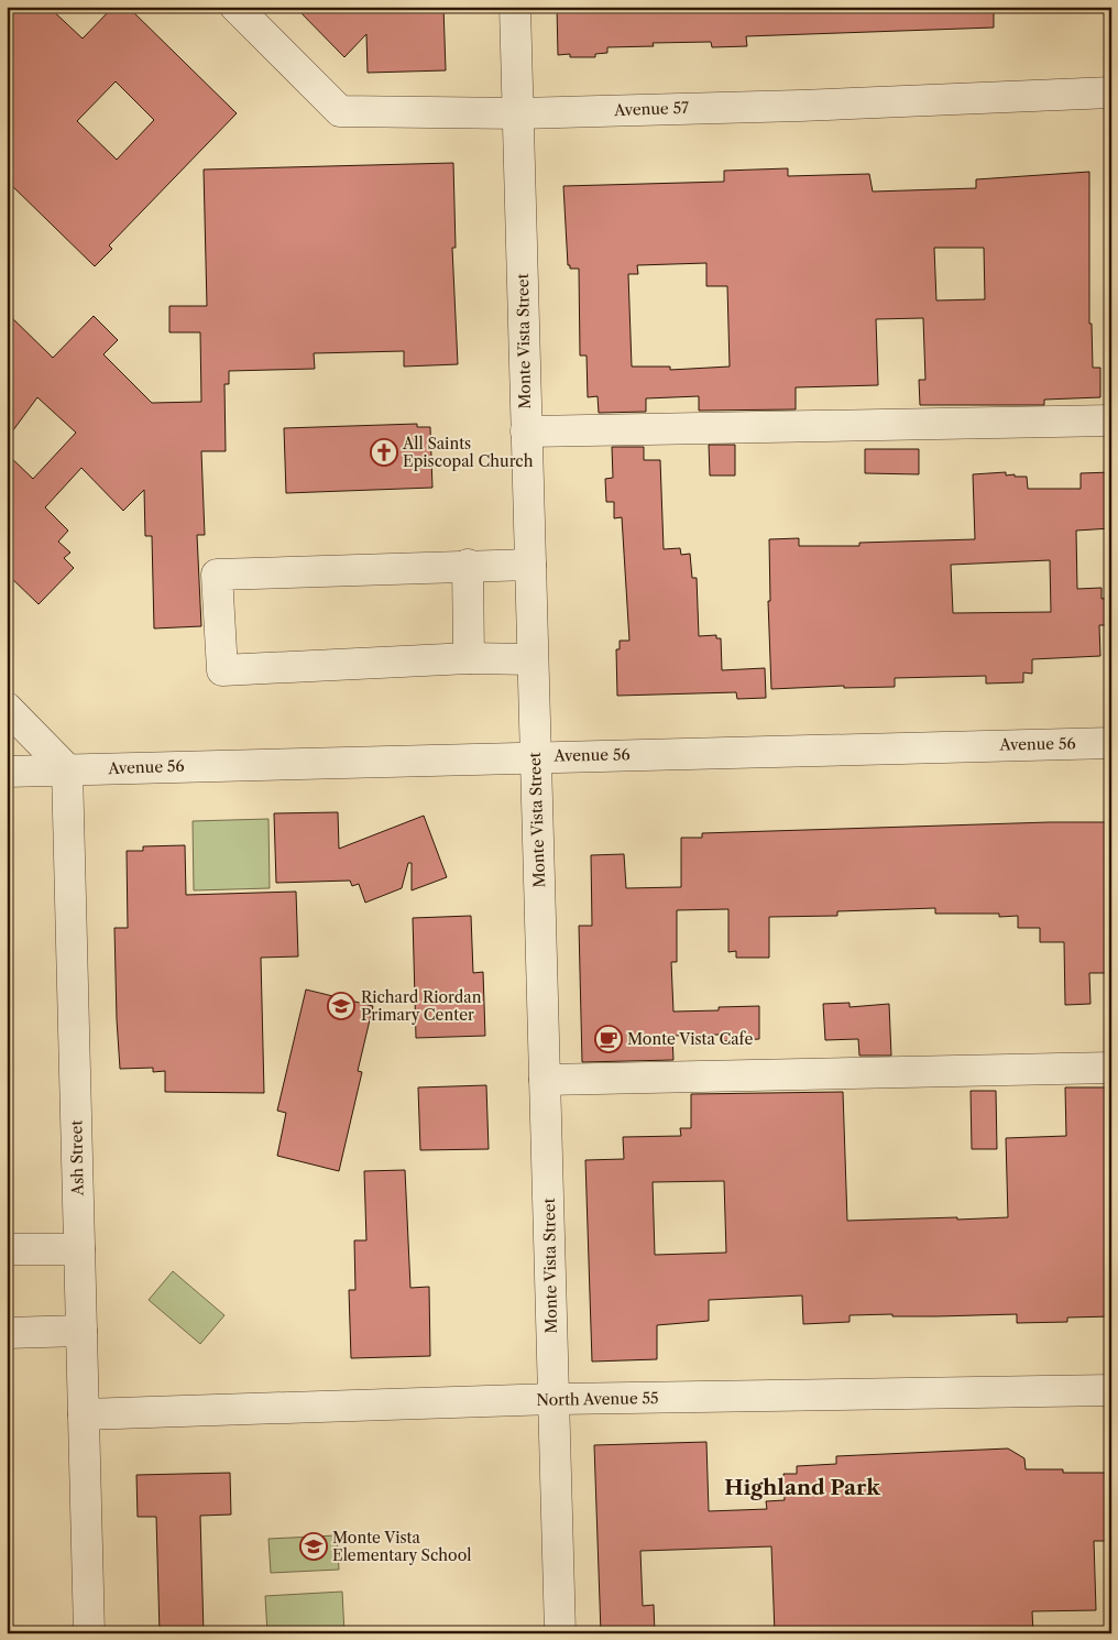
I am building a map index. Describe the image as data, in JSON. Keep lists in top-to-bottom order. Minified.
{"streets":{"street":["Avenue 57","Monte Vista Street","Avenue 56","Ash Street","North Avenue 55"]},"crossings":[["Avenue 57","Monte Vista Street"],["Monte Vista Street","Avenue 56"],["Monte Vista Street","North Avenue 55"],["Avenue 56","Ash Street"],["Ash Street","North Avenue 55"]],"districts":["Highland Park"],"places":{"church":["All Saints Episcopal Church"],"school or university":["Richard Riordan Primary Center","Monte Vista Elementary School"],"cafe":["Monte Vista Cafe"]}}
